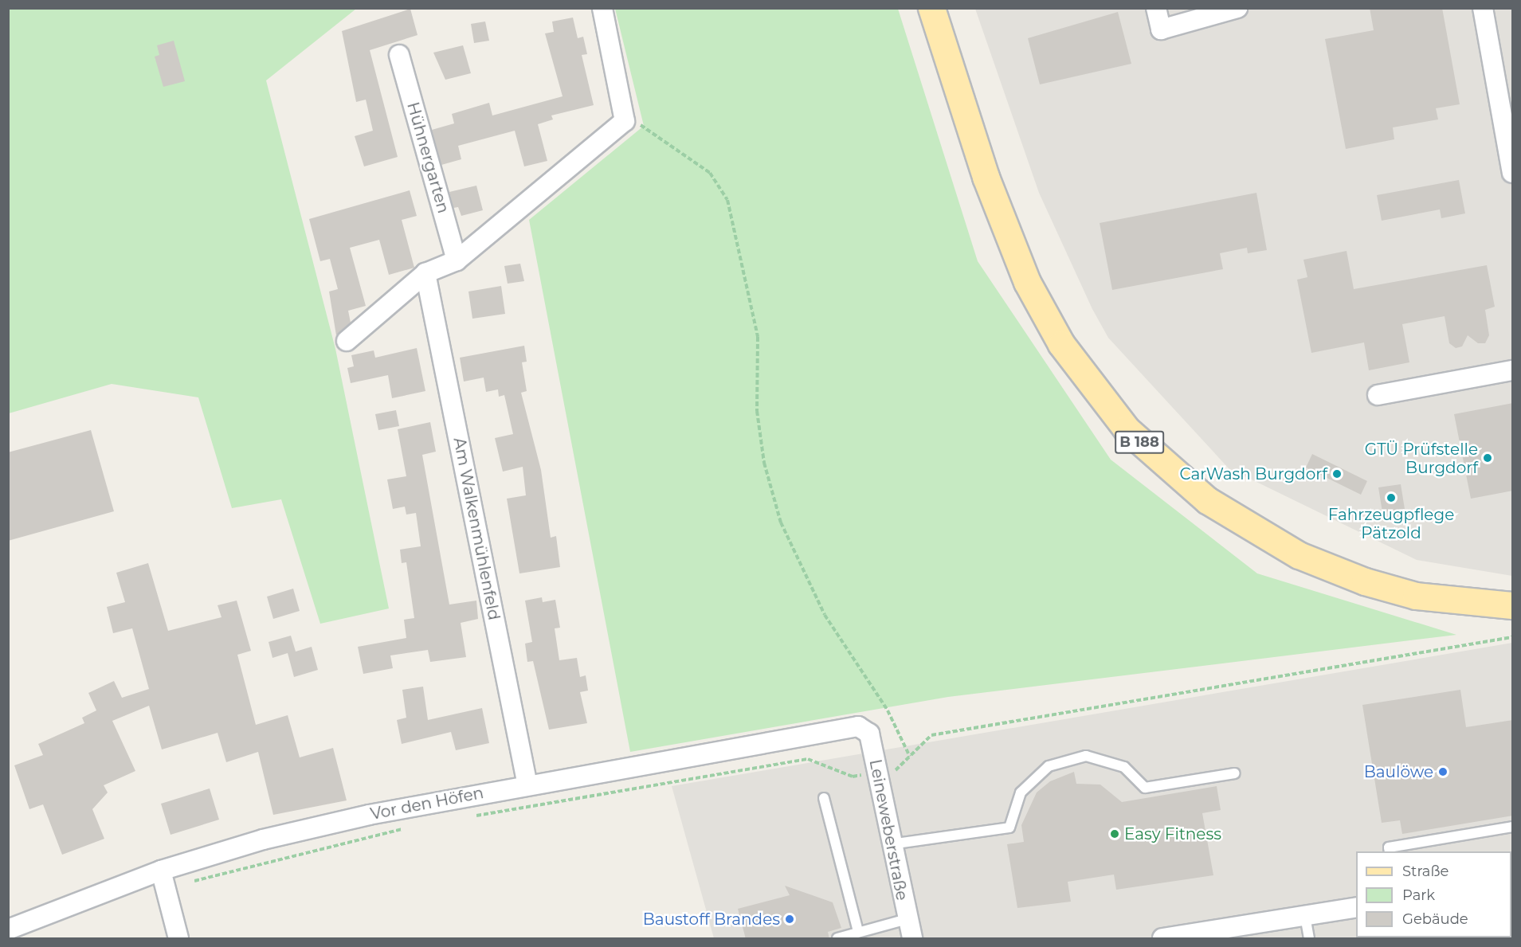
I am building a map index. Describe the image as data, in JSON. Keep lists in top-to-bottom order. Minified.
{"streets":{"main road":["B 188"],"street":["Hühnergarten","Am Walkenmühlenfeld","Vor den Höfen","Leineweberstraße"]},"crossings":[["Am Walkenmühlenfeld","Vor den Höfen"],["Vor den Höfen","Leineweberstraße"]],"places":["GTÜ Prüfstelle Burgdorf","CarWash Burgdorf","Fahrzeugpflege Pätzold","Baulöwe","Easy Fitness","Baustoff Brandes"],"legend":["Straße","Park","Gebäude"]}
